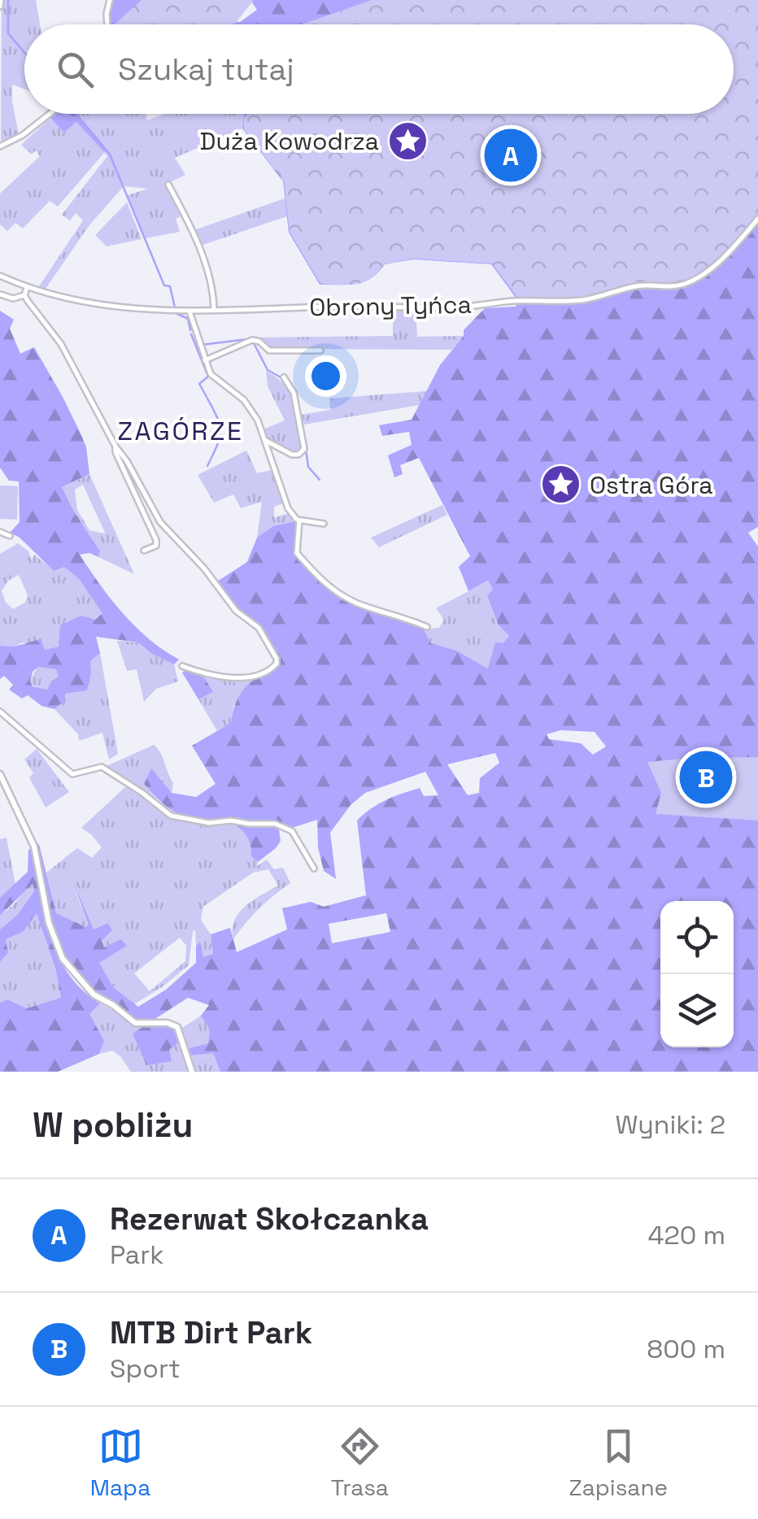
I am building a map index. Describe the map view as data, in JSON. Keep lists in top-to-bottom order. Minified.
{"streets":{"street":["Obrony Tyńca"]},"districts":["ZAGÓRZE"],"places":{"place":["Duża Kowodrza","Ostra Góra"]},"page":{"search":"Szukaj tutaj","pins":["A","B"],"heading":["W pobliżu","Wyniki: 2"],"list":[{"mark":"A","name":"Rezerwat Skołczanka","note":"Park","value":"420 m"},{"mark":"B","name":"MTB Dirt Park","note":"Sport","value":"800 m"}],"nav":["Mapa","Trasa","Zapisane"]}}
